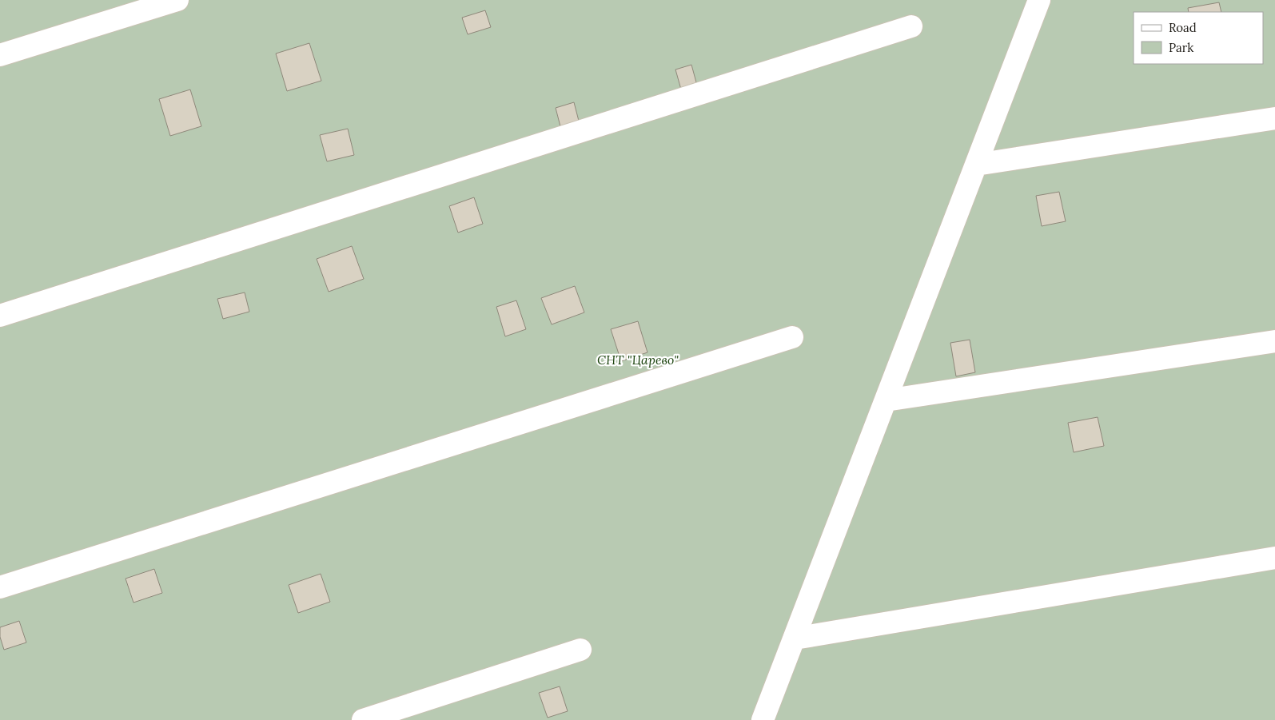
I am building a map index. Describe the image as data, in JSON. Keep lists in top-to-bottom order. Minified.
{"parks":["СНТ \"Царево\""],"legend":["Road","Park"]}
